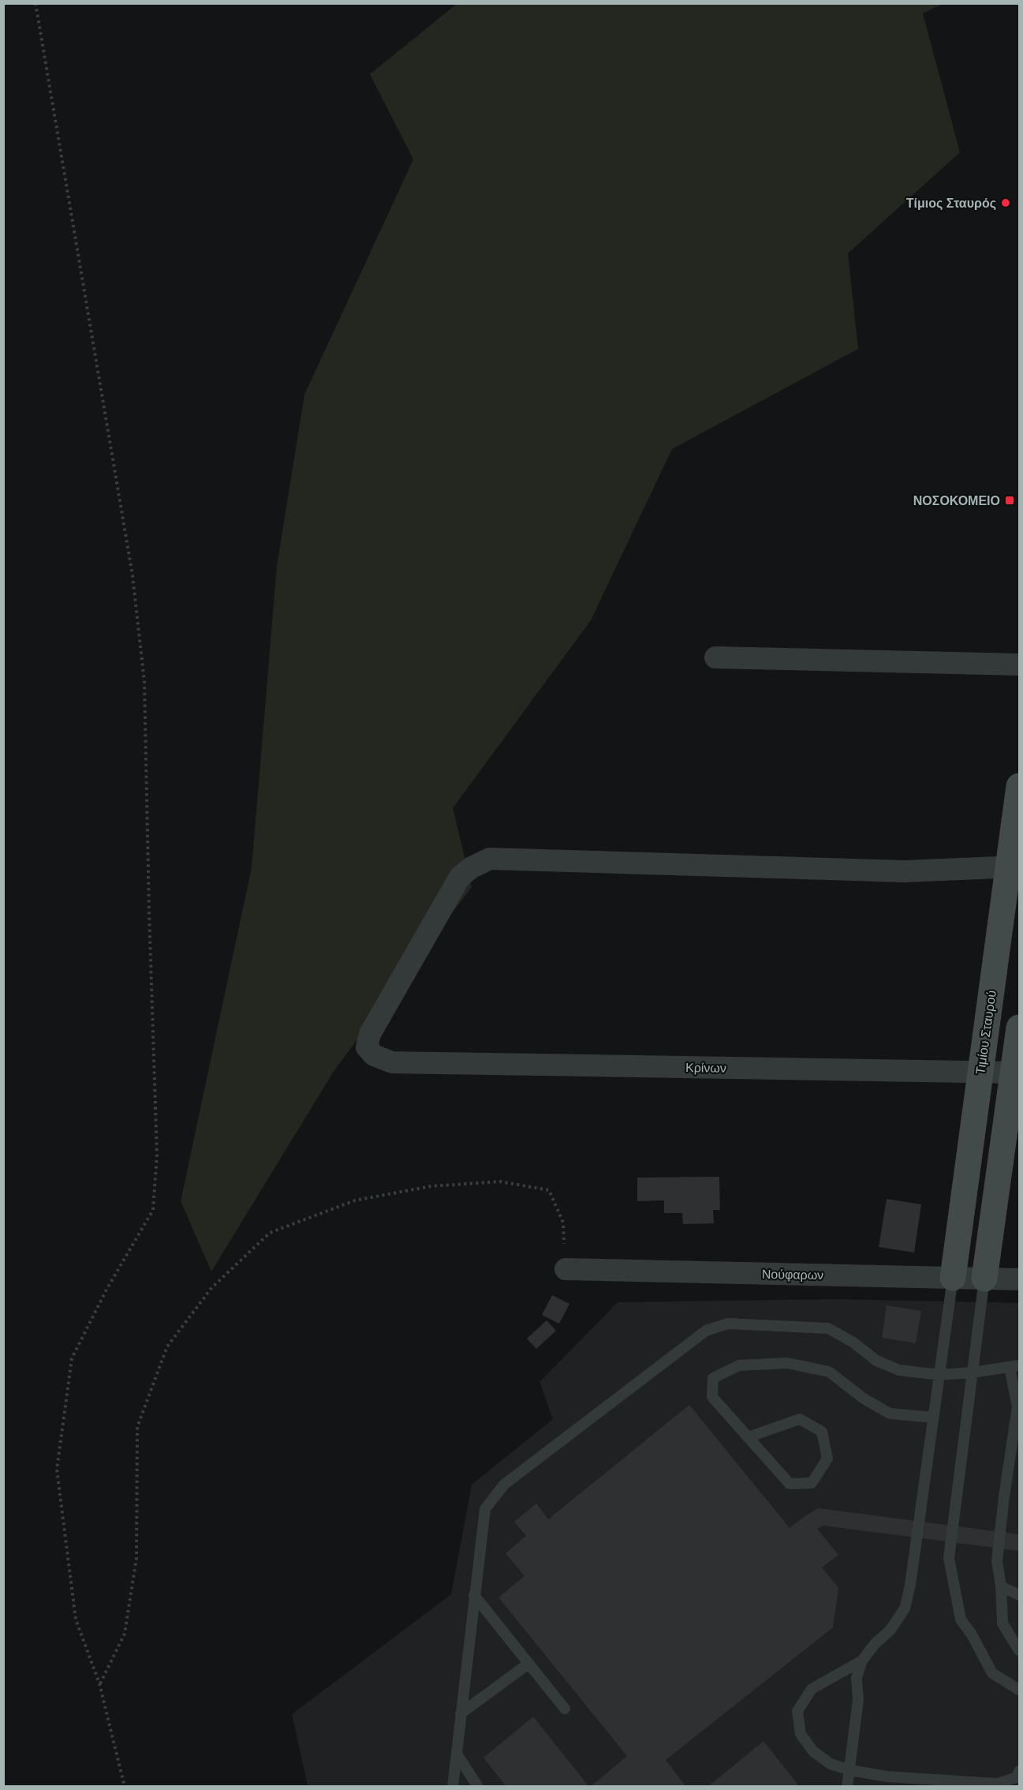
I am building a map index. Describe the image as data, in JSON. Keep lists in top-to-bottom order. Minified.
{"streets":{"street":["Τιμίου Σταυρού","Κρίνων","Νούφαρων"]},"crossings":[["Τιμίου Σταυρού","Κρίνων"],["Τιμίου Σταυρού","Νούφαρων"]],"places":{"other":["Τίμιος Σταυρός"],"transit":["ΝΟΣΟΚΟΜΕΙΟ"]}}
